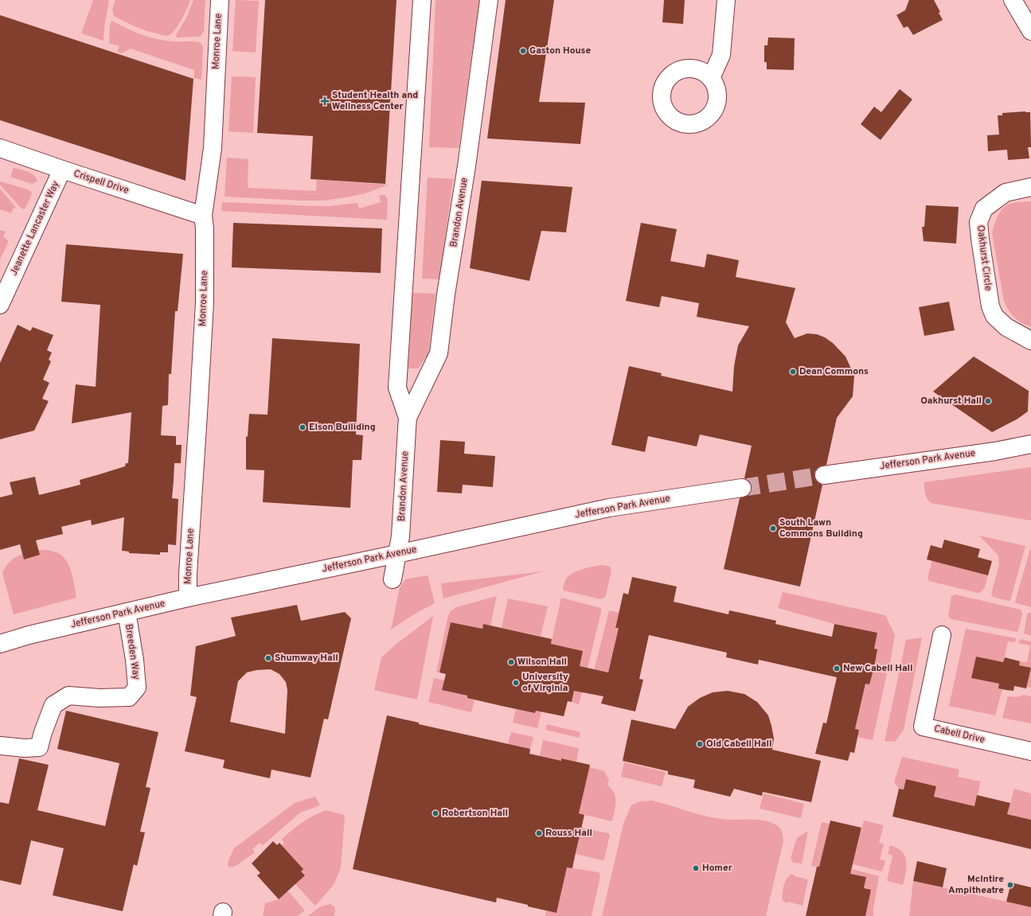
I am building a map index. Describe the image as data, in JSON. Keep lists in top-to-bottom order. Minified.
{"streets":{"street":["Monroe Lane","Crispell Drive","Brandon Avenue","Jeanette Lancaster Way","Oakhurst Circle","Jefferson Park Avenue","Breeden Way","Cabell Drive"]},"crossings":[["Monroe Lane","Crispell Drive"],["Monroe Lane","Jefferson Park Avenue"],["Crispell Drive","Jeanette Lancaster Way"],["Brandon Avenue","Jefferson Park Avenue"],["Jefferson Park Avenue","Breeden Way"]],"places":{"other":["Gaston House","Dean Commons","Oakhurst Hall","Elson Builiding","South Lawn Commons Building","Shumway Hall","Wilson Hall","New Cabell Hall","University of Virginia","Old Cabell Hall","Robertson Hall","Rouss Hall","Homer","McIntire Ampitheatre"],"health":["Student Health and Wellness Center"]}}
